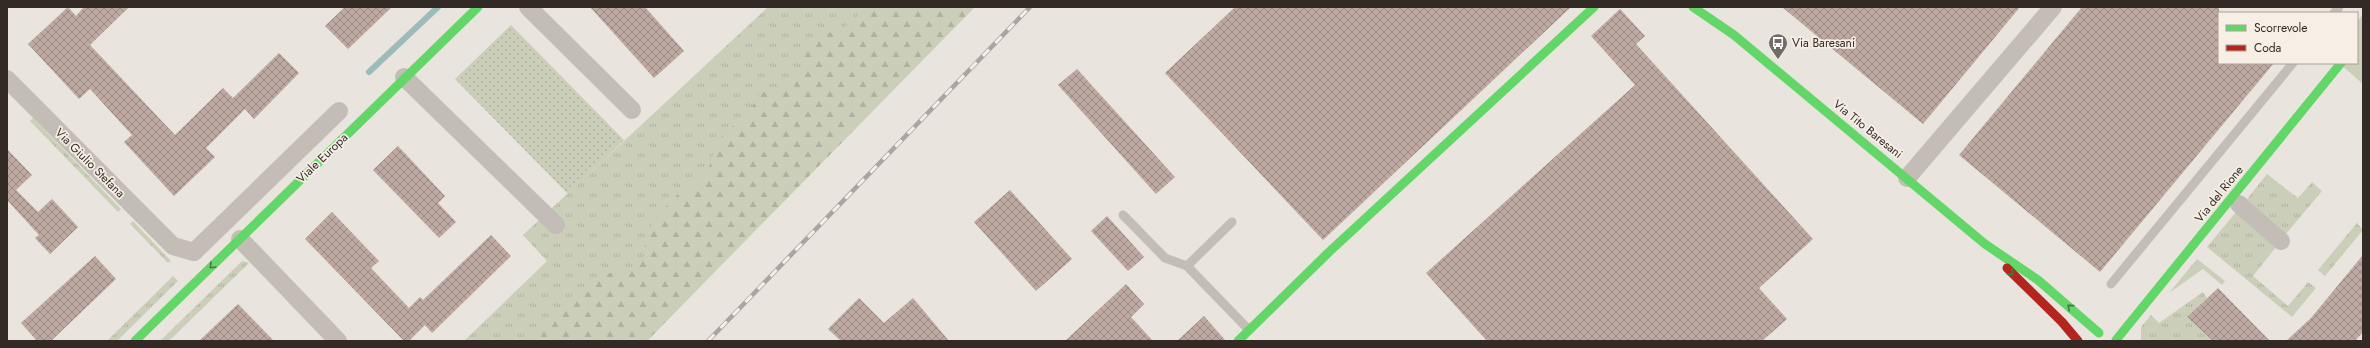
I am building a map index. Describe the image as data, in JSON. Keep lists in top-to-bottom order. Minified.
{"streets":{"street":["Via Tito Baresani","Viale Europa","Via Giulio Stefana","Via del Rione"]},"crossings":[["Via Tito Baresani","Via del Rione"],["Viale Europa","Via Giulio Stefana"]],"places":{"bus stop":["Via Baresani"]},"legend":["Scorrevole","Coda"]}
